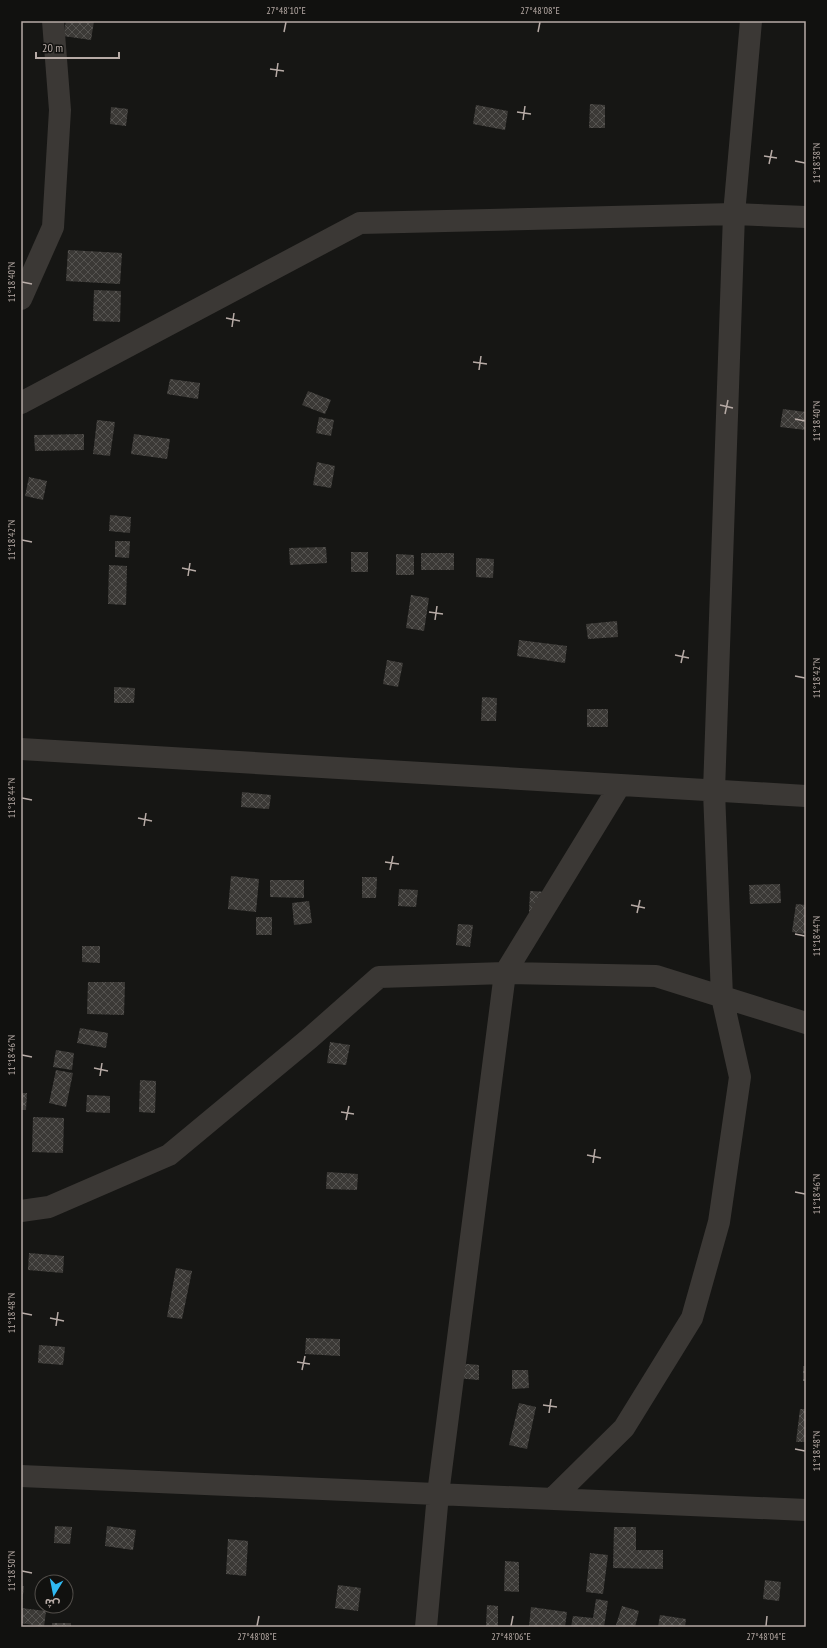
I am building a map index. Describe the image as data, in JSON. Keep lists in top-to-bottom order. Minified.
{"scale_bar":"20 m","north":"bottom","coordinates":["27°48'10\"E","27°48'08\"E","11°18'38\"N","11°18'40\"N","11°18'42\"N","11°18'44\"N","11°18'46\"N","11°18'48\"N","11°18'50\"N","27°48'06\"E","27°48'04\"E"]}
